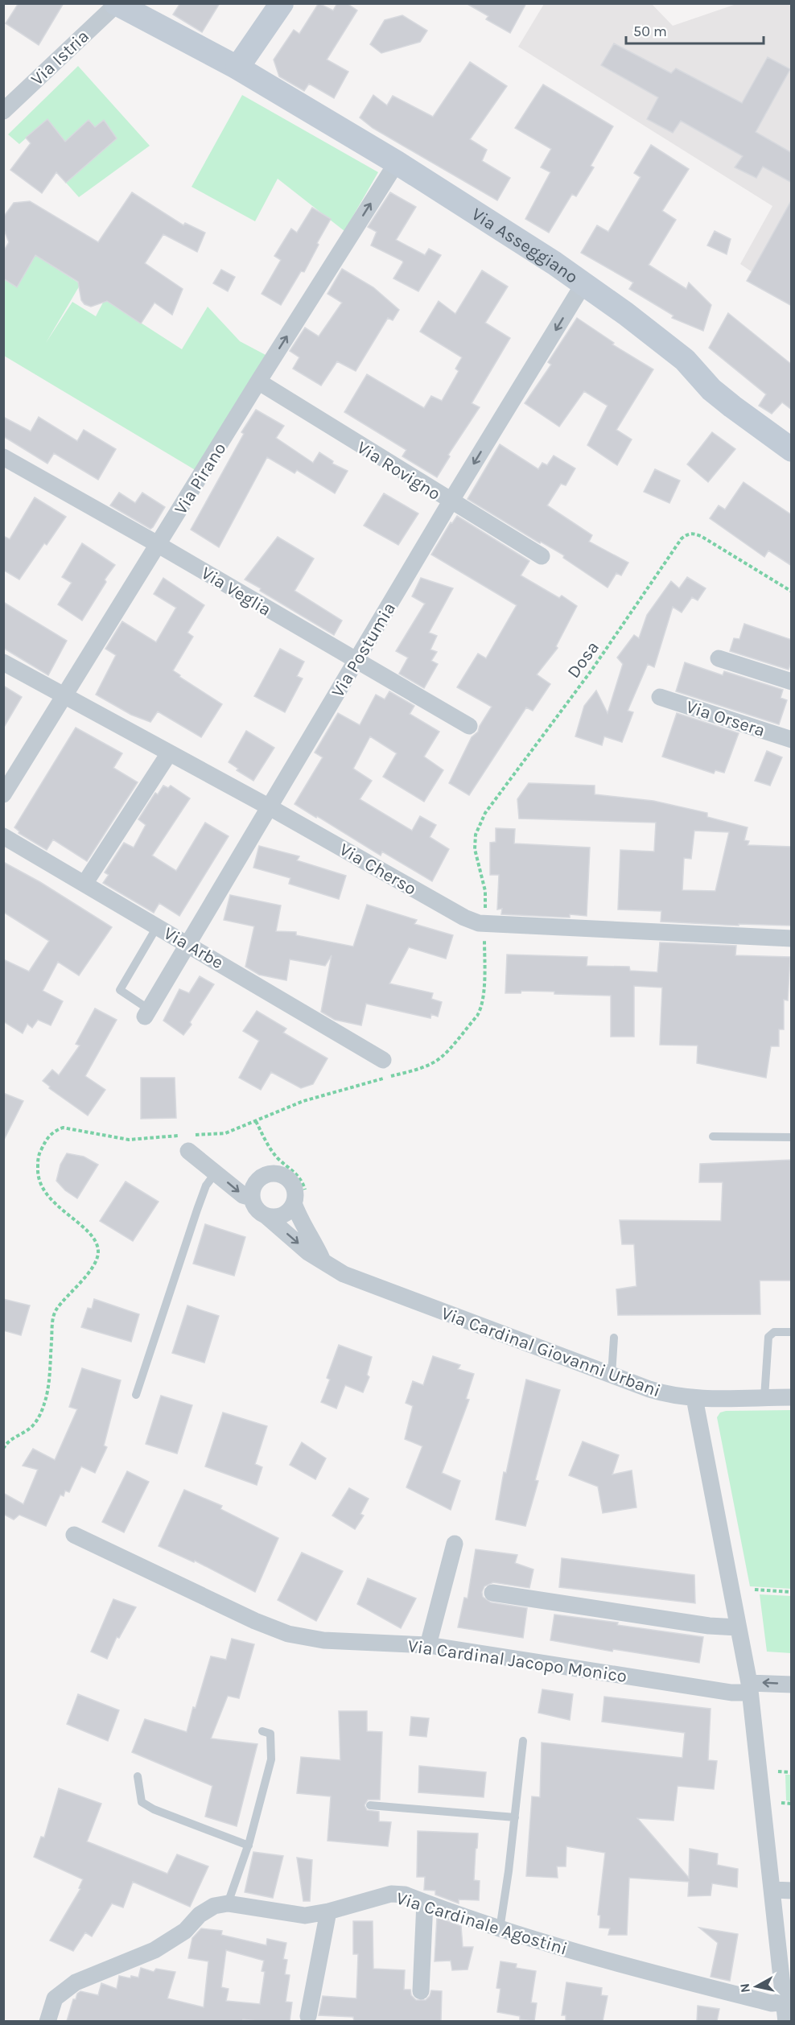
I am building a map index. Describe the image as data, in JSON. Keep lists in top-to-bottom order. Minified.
{"streets":{"street":["Via Istria","Via Asseggiano","Via Rovigno","Via Pirano","Via Veglia","Via Postumia","Via Orsera","Via Cherso","Via Arbe","Via Cardinal Giovanni Urbani","Via Cardinal Jacopo Monico","Via Cardinale Agostini"],"path":["Dosa"]},"crossings":[["Via Istria","Via Asseggiano"],["Via Asseggiano","Via Pirano"],["Via Asseggiano","Via Postumia"],["Via Rovigno","Via Pirano"],["Via Rovigno","Via Postumia"],["Via Pirano","Via Veglia"],["Via Pirano","Via Cherso"],["Via Veglia","Via Postumia"],["Via Postumia","Via Cherso"],["Via Postumia","Via Arbe"]],"scale_bar":"50 m","north":"left"}
